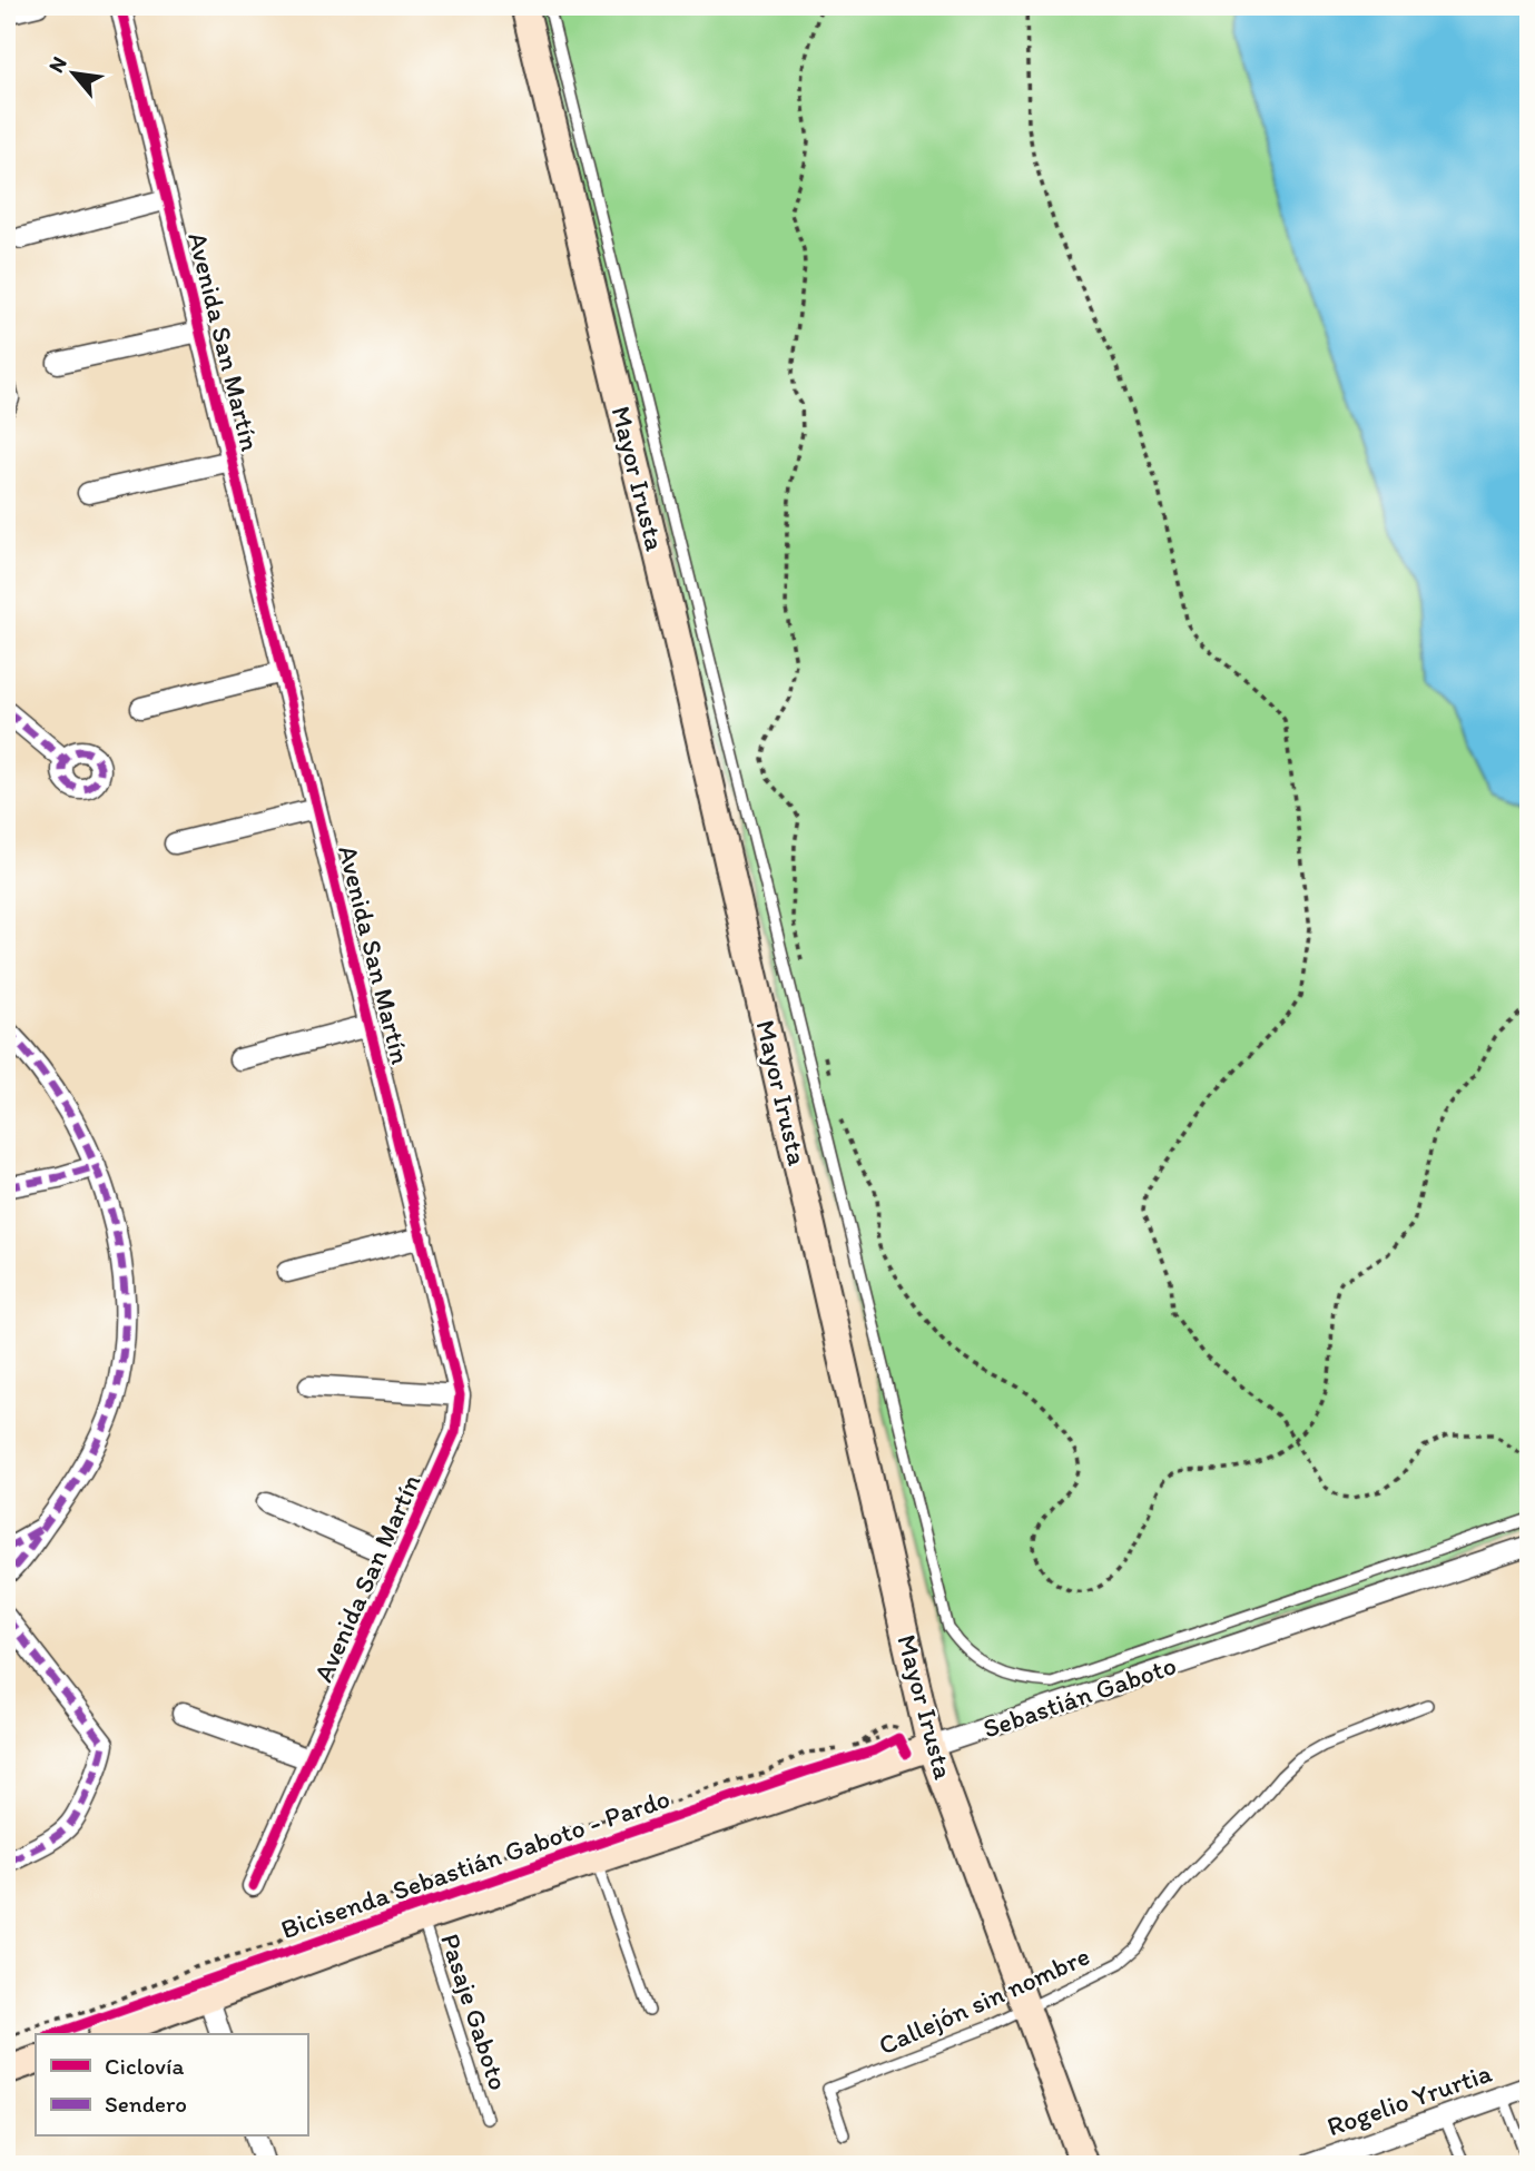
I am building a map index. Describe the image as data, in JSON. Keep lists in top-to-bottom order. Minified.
{"streets":{"main road":["Mayor Irusta","Sebastián Gaboto"],"street":["Avenida San Martín","Rogelio Yrurtia"],"lane":["Callejón sin nombre","Pasaje Gaboto"],"cycle path":["Bicisenda Sebastián Gaboto - Pardo"]},"crossings":[["Mayor Irusta","Sebastián Gaboto"],["Mayor Irusta","Callejón sin nombre"],["Sebastián Gaboto","Pasaje Gaboto"]],"legend":["Ciclovía","Sendero"],"north":"top left"}
